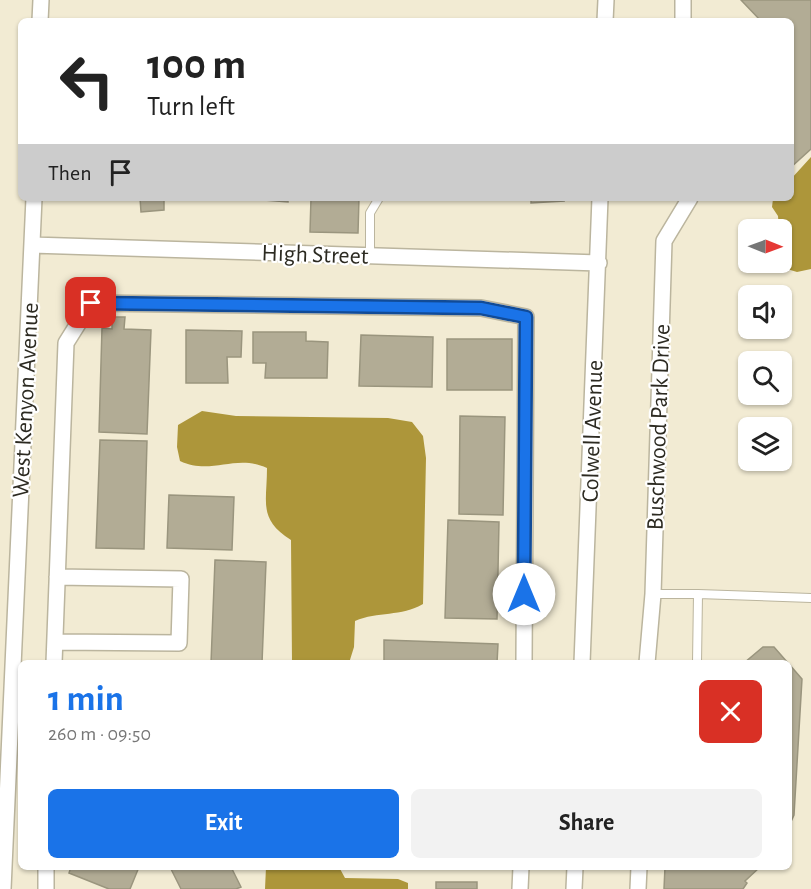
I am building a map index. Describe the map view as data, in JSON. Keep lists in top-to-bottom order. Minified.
{"streets":{"street":["High Street","West Kenyon Avenue","Buschwood Park Drive","Colwell Avenue"]},"crossings":[["High Street","West Kenyon Avenue"],["High Street","Colwell Avenue"]],"north":"right","page":{"turn":["100 m","Turn left"],"then":"Then","heading":["1 min","260 m · 09:50"],"buttons":["Exit","Share"]}}
